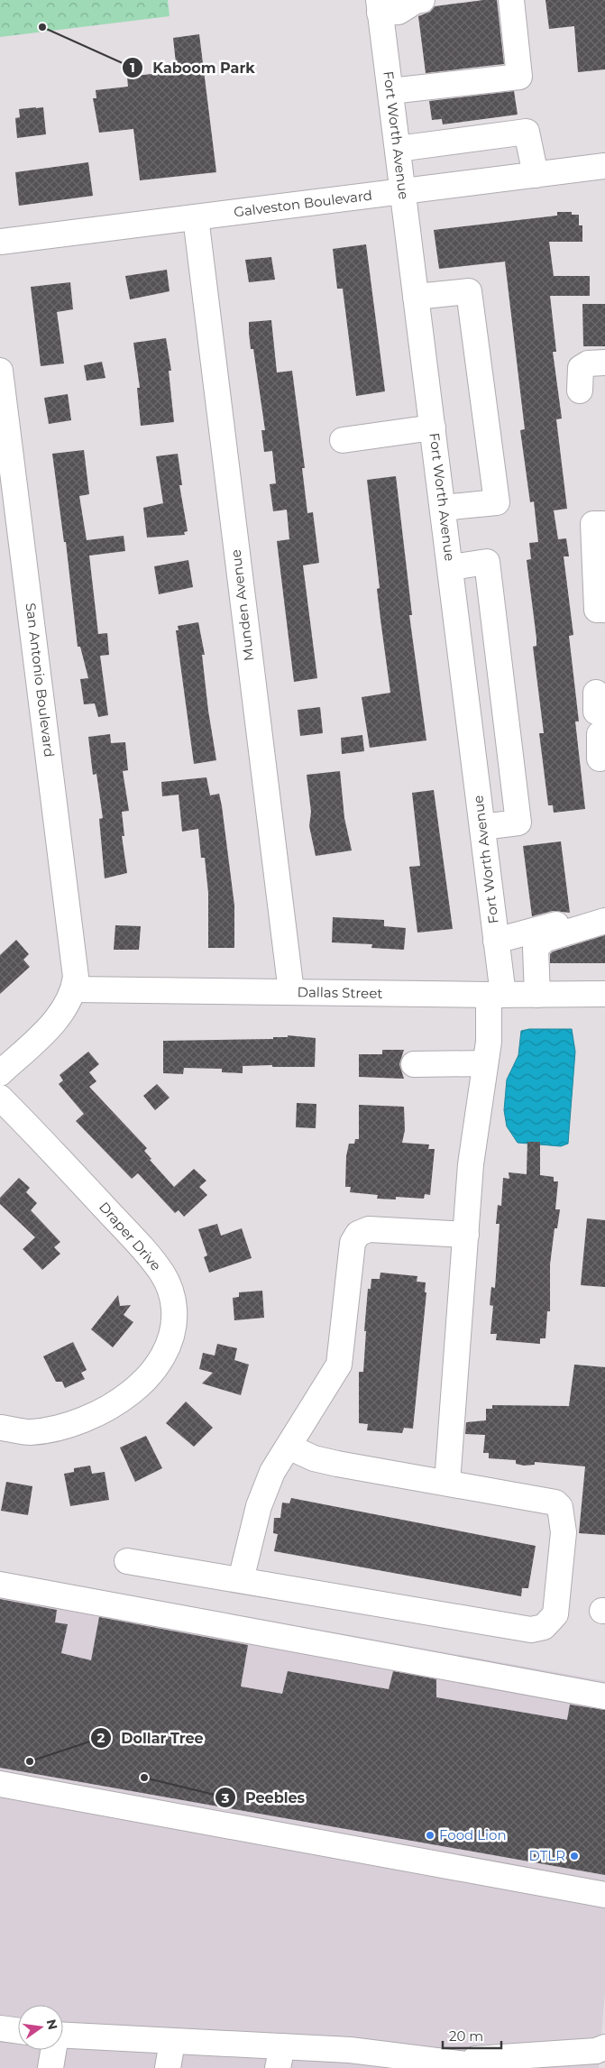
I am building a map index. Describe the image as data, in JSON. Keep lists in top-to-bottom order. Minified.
{"streets":{"street":["Fort Worth Avenue","Galveston Boulevard","Munden Avenue","San Antonio Boulevard","Dallas Street","Draper Drive"]},"crossings":[["Fort Worth Avenue","Galveston Boulevard"],["Fort Worth Avenue","Dallas Street"],["Galveston Boulevard","Munden Avenue"],["Munden Avenue","Dallas Street"],["San Antonio Boulevard","Dallas Street"]],"places":["Kaboom Park","Dollar Tree","Peebles","Food Lion","DTLR"],"scale_bar":"20 m","north":"right"}
